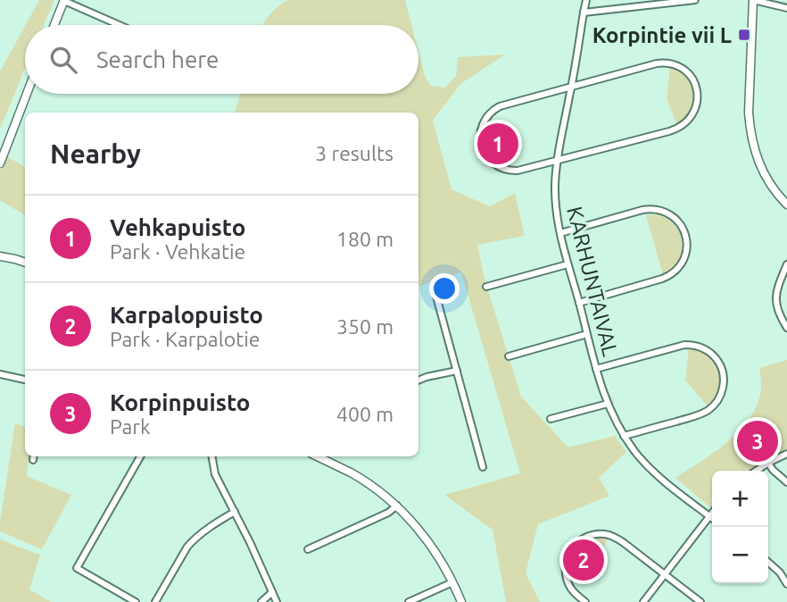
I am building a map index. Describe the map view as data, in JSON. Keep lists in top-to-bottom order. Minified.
{"streets":{"street":["KARHUNTAIVAL"]},"places":{"transit":["Korpintie vii L"]},"page":{"search":"Search here","heading":["Nearby","3 results"],"pins":["1","3","2"],"list":[{"mark":"1","name":"Vehkapuisto","note":"Park · Vehkatie","value":"180 m"},{"mark":"2","name":"Karpalopuisto","note":"Park · Karpalotie","value":"350 m"},{"mark":"3","name":"Korpinpuisto","note":"Park","value":"400 m"}],"map_buttons":["+","−"]}}
